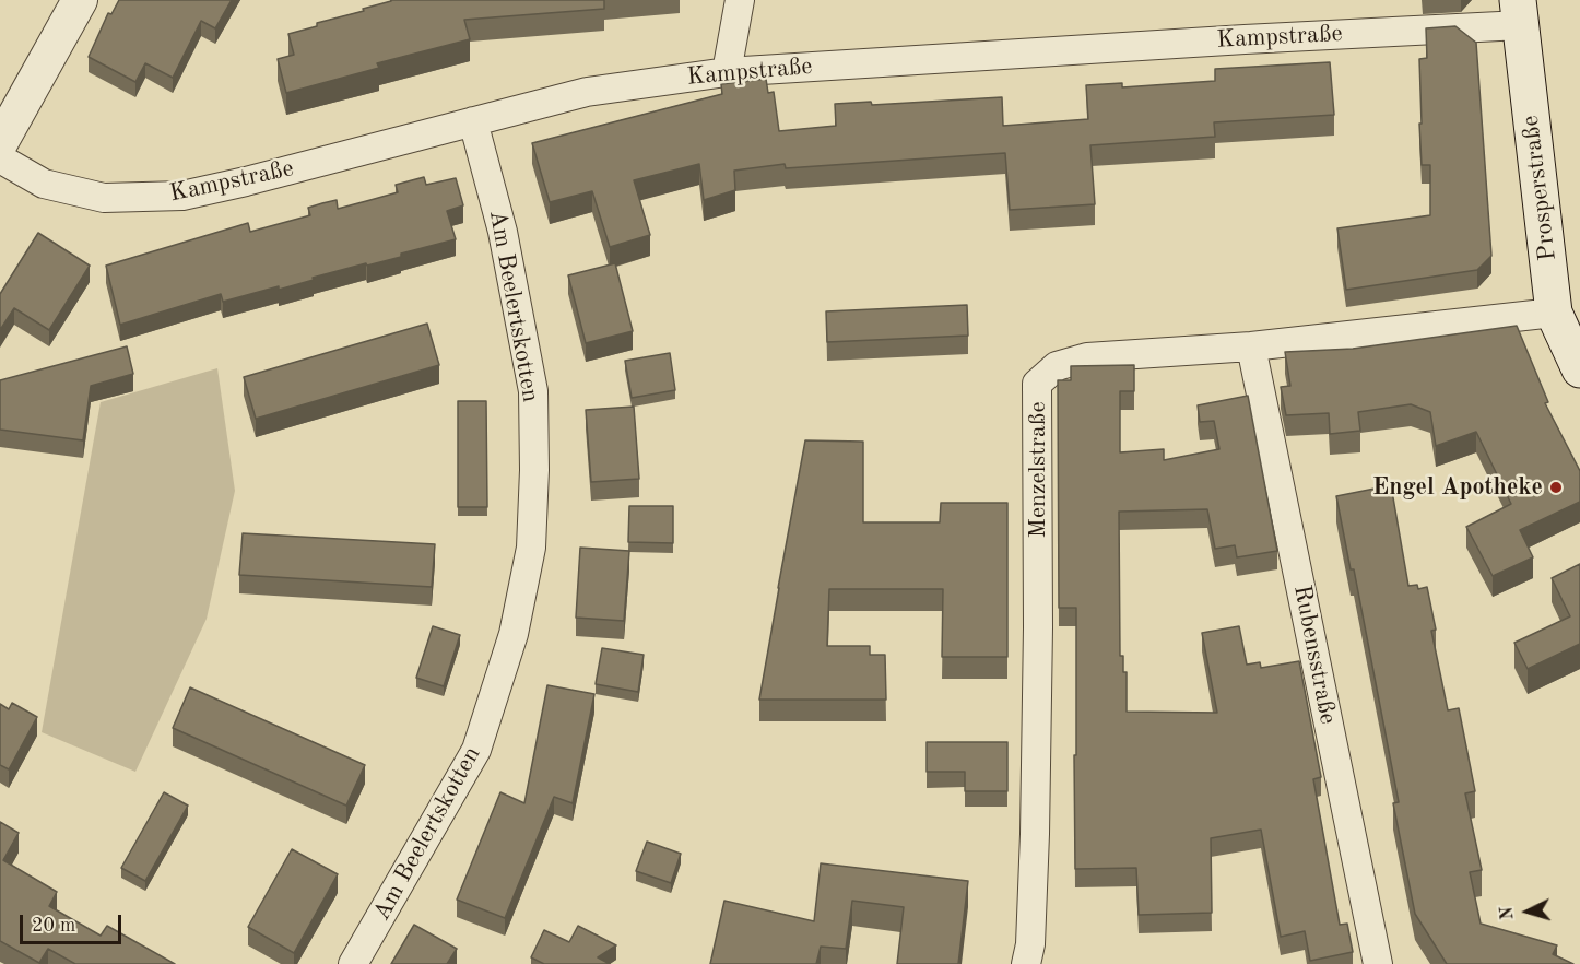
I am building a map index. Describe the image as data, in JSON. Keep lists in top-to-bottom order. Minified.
{"streets":{"main road":["Prosperstraße"],"street":["Kampstraße","Am Beelertskotten","Menzelstraße","Rubensstraße"]},"crossings":[["Kampstraße","Prosperstraße"],["Kampstraße","Am Beelertskotten"],["Prosperstraße","Menzelstraße"],["Menzelstraße","Rubensstraße"]],"places":["Engel Apotheke"],"scale_bar":"20 m","north":"left"}
